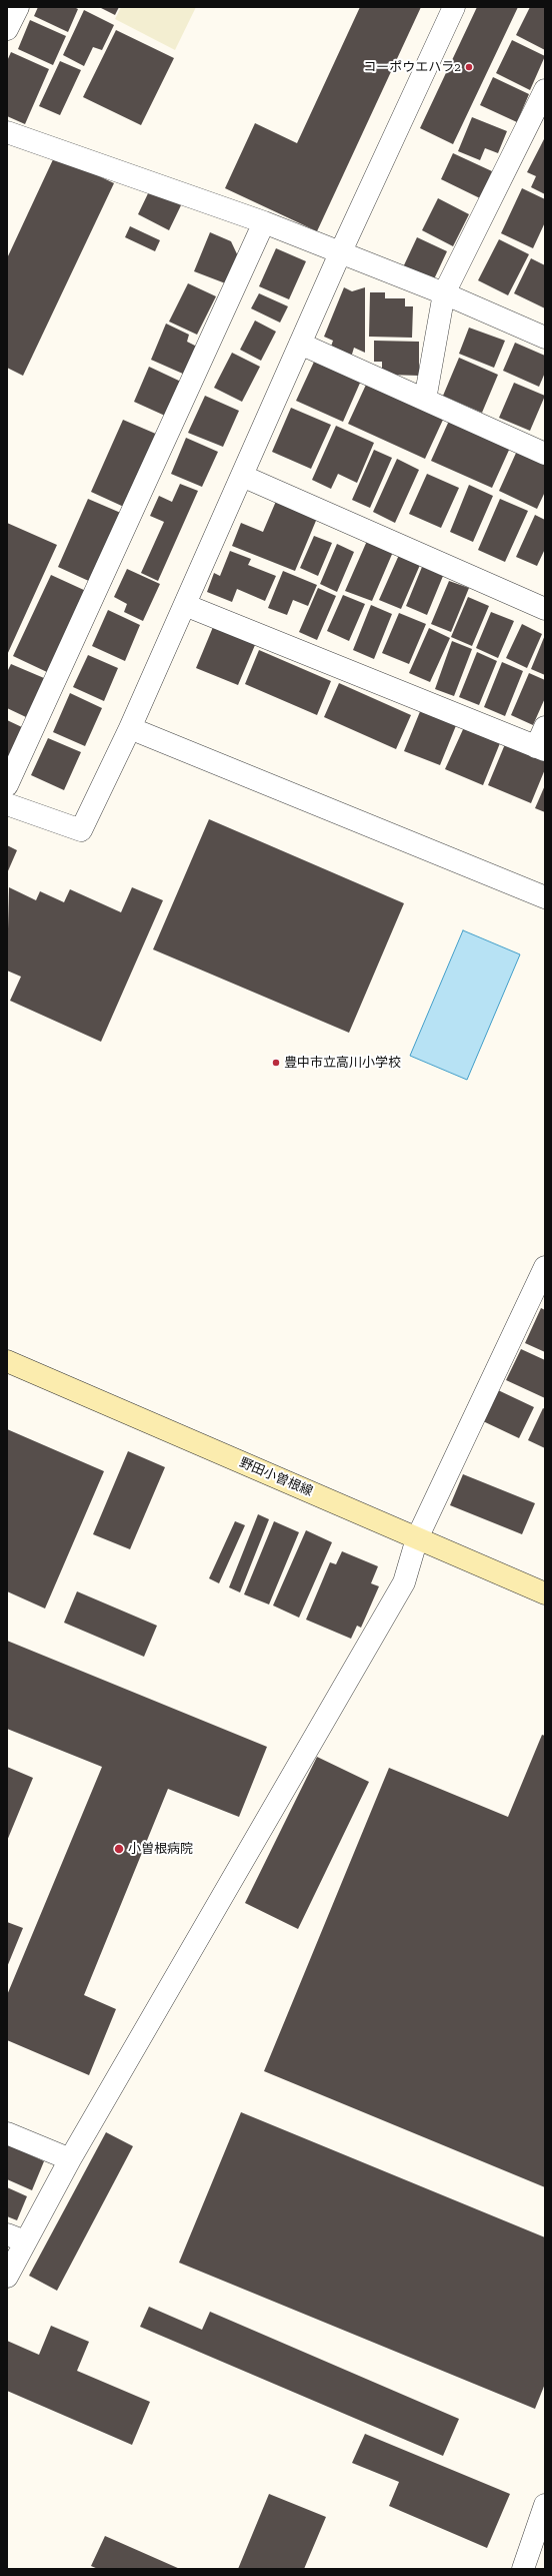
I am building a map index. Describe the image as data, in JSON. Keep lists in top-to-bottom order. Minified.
{"streets":{"street":["野田小曽根線"]},"places":["コーポウエハラ2","豊中市立高川小学校","小曽根病院"]}
